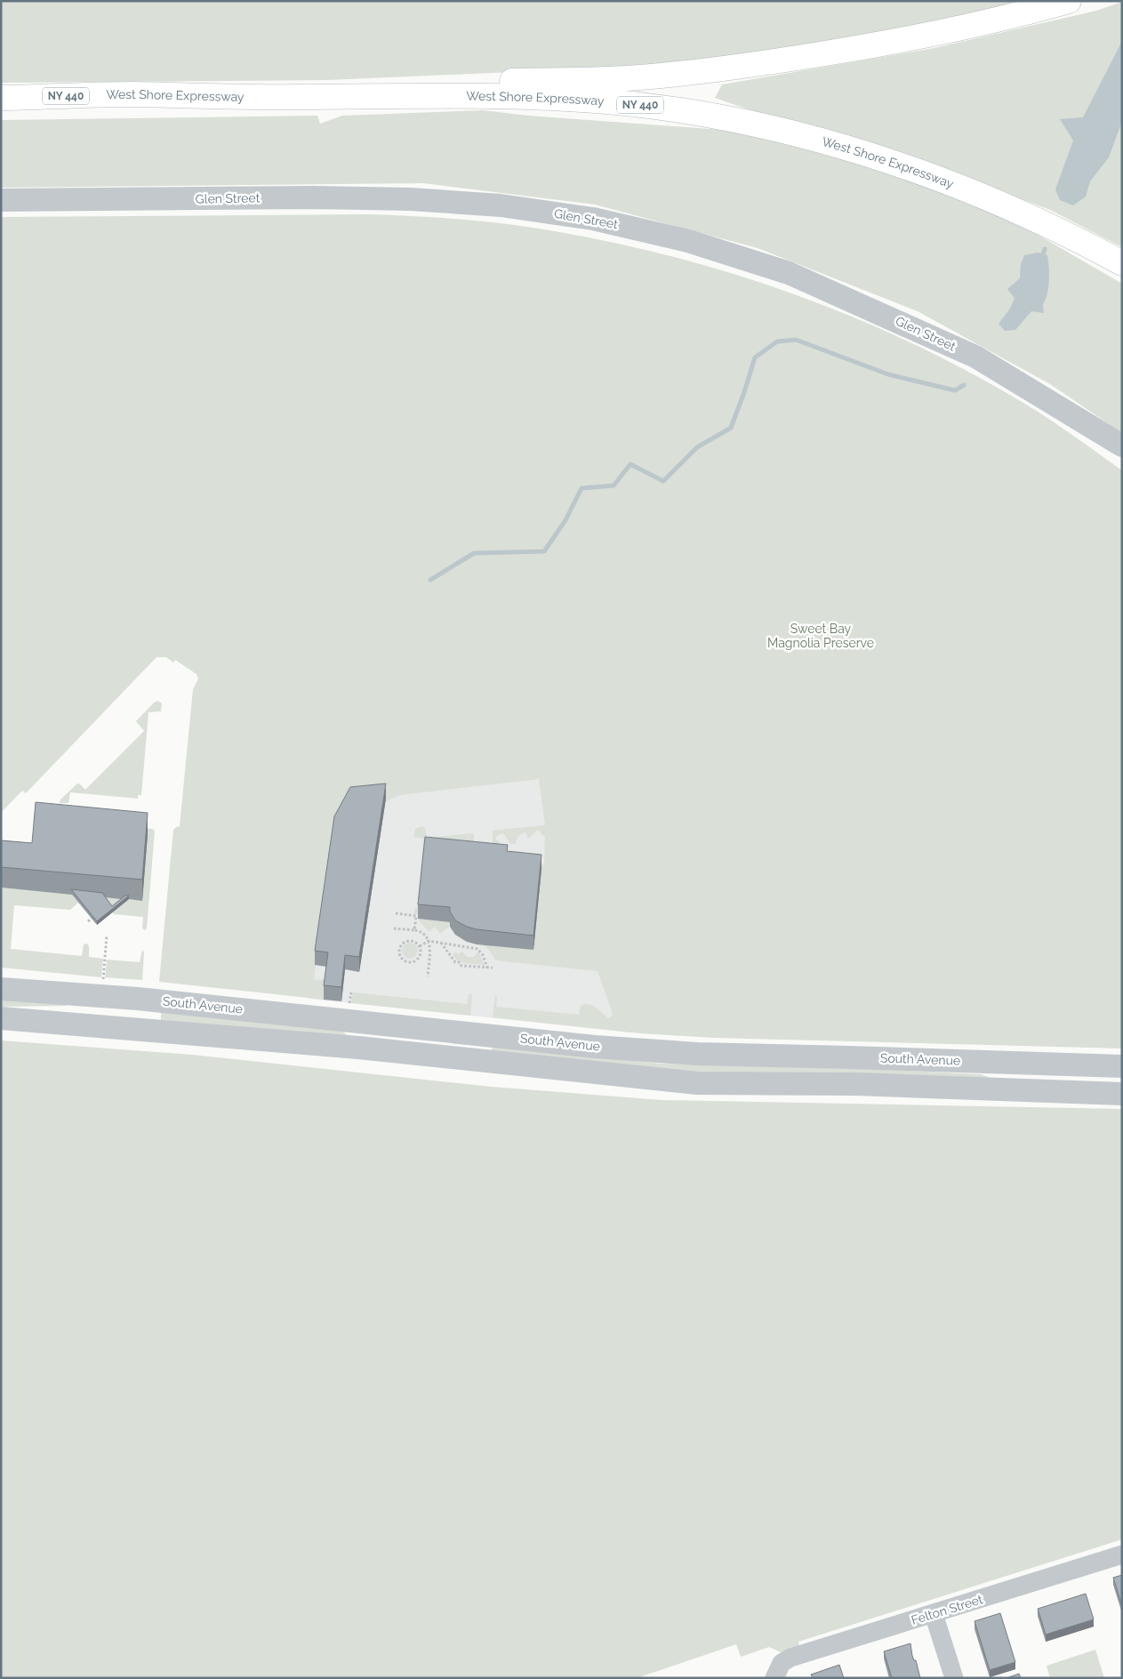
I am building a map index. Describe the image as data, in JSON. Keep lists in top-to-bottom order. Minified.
{"streets":{"highway":["NY 440","West Shore Expressway"],"street":["Glen Street","South Avenue","Felton Street"]},"parks":["Sweet Bay Magnolia Preserve"]}
